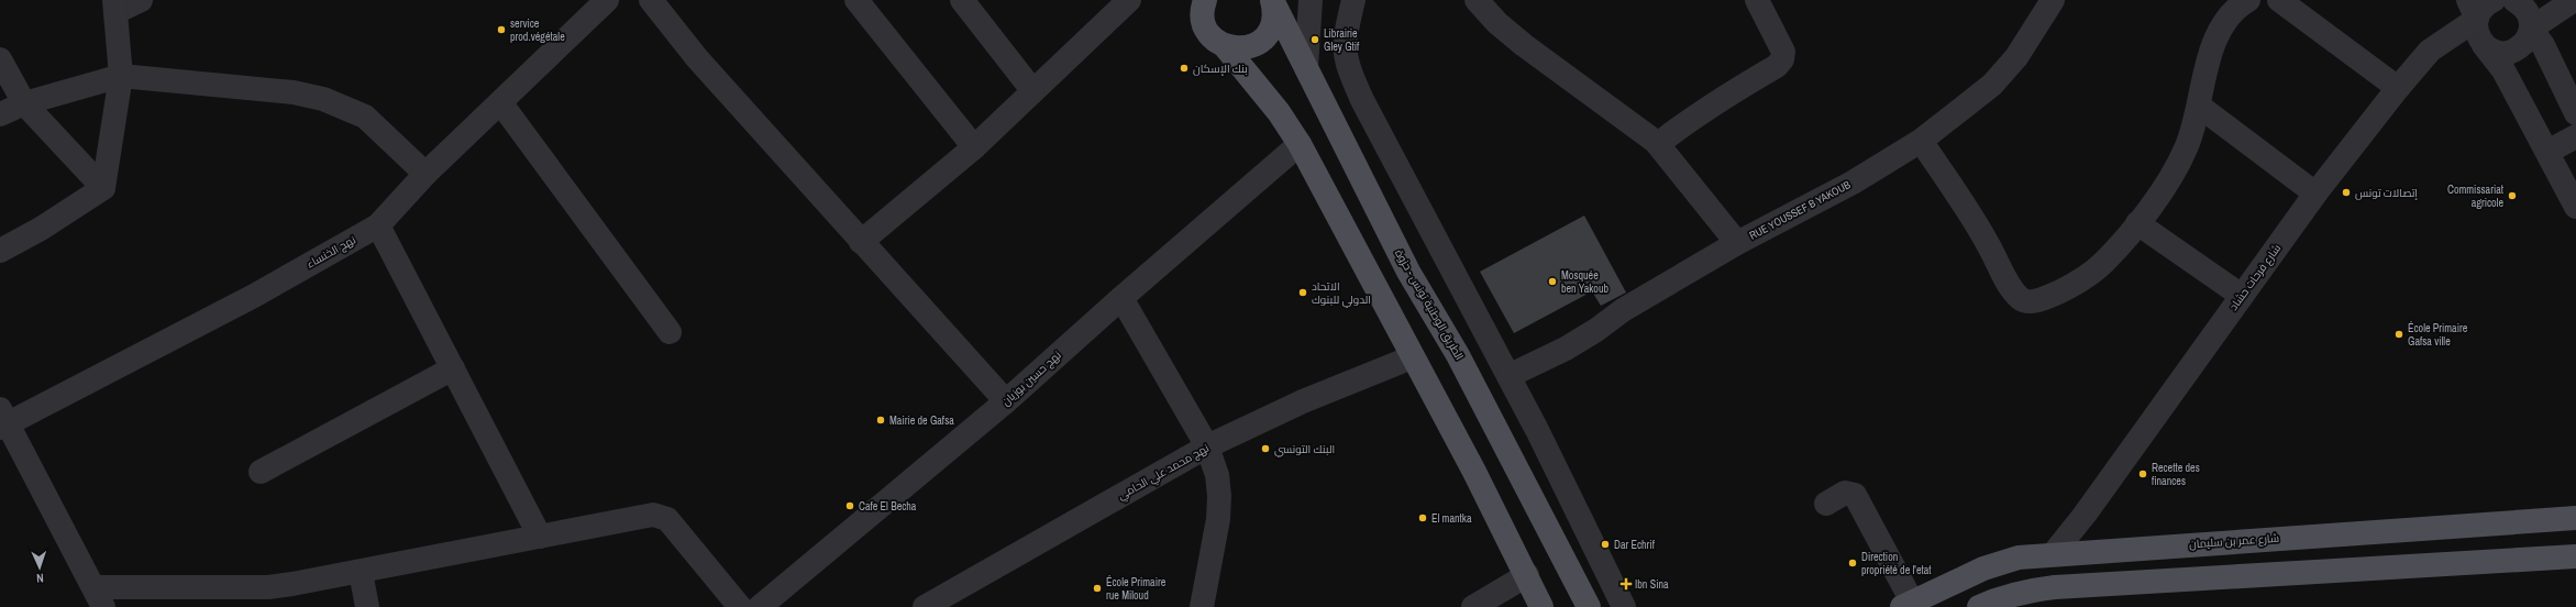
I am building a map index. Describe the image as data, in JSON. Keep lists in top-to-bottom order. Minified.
{"streets":{"main road":["الطريق الوطنية تونس - حزوة","شارع عمر بن سليمان"],"street":["RUE YOUSSEF B YAKOUB","نهج الخنساء","شارع فرحات حشاد","نهج حسين بوزيان","نهج محمد علي الحامي"]},"crossings":[["شارع فرحات حشاد","شارع عمر بن سليمان"]],"places":{"other":["service prod.végétale","Librairie Gley Gtif","بنك الإسكان","إتصالات تونس","Commissariat agricole","Mosquée ben Yakoub","الاتحاد الدولي للبنوك","École Primaire Gafsa ville","Mairie de Gafsa","البنك التونسي","Recette des finances","Cafe El Becha","El mantka","Dar Echrif","Direction propriété de l'etat","École Primaire rue Miloud"],"health":["Ibn Sina"]},"north":"bottom"}
